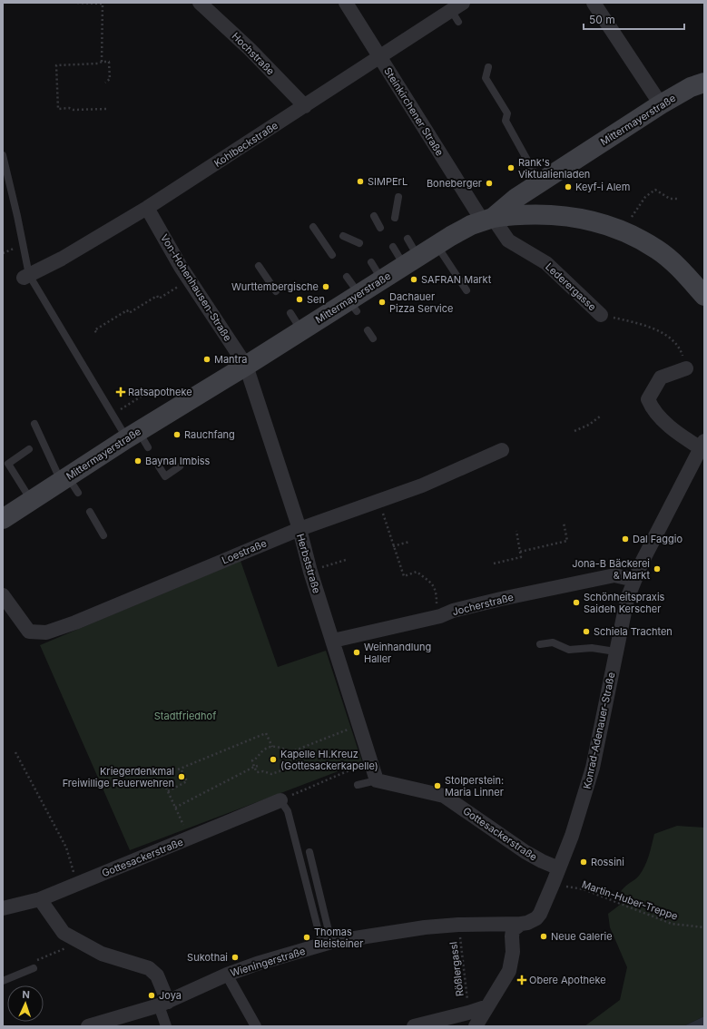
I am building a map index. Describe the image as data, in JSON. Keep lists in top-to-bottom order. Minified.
{"streets":{"main road":["Mittermayerstraße"],"street":["Hochstraße","Steinkirchener Straße","Kohlbeckstraße","Lederergasse","Von-Hohenhausen-Straße","Loestraße","Herbststraße","Jocherstraße","Konrad-Adenauer-Straße","Gottesackerstraße","Wieningerstraße"],"path":["Martin-Huber-Treppe","Rößlergassl"]},"crossings":[["Hochstraße","Kohlbeckstraße"],["Steinkirchener Straße","Mittermayerstraße"],["Steinkirchener Straße","Kohlbeckstraße"],["Steinkirchener Straße","Lederergasse"],["Mittermayerstraße","Lederergasse"],["Mittermayerstraße","Von-Hohenhausen-Straße"],["Mittermayerstraße","Herbststraße"],["Kohlbeckstraße","Von-Hohenhausen-Straße"],["Von-Hohenhausen-Straße","Herbststraße"],["Loestraße","Herbststraße"],["Herbststraße","Jocherstraße"],["Jocherstraße","Konrad-Adenauer-Straße"],["Konrad-Adenauer-Straße","Gottesackerstraße"],["Konrad-Adenauer-Straße","Wieningerstraße"],["Wieningerstraße","Rößlergassl"]],"parks":["Stadtfriedhof"],"places":{"other":["Rank's Viktualienladen","SIMPErL","Boneberger","Keyf-i Alem","SAFRAN Markt","Wurttembergische","Sen","Dachauer Pizza Service","Mantra","Rauchfang","Baynal Imbiss","Dal Faggio","Jona-B Bäckerei & Markt","Schönheitspraxis Saideh Kerscher","Schiela Trachten","Weinhandlung Haller","Kapelle Hl.Kreuz (Gottesackerkapelle)","Kriegerdenkmal Freiwillige Feuerwehren","Stolperstein: Maria Linner","Rossini","Neue Galerie","Thomas Bleisteiner","Sukothai","Joya"],"health":["Ratsapotheke","Obere Apotheke"]},"scale_bar":"50 m","north":"top"}
